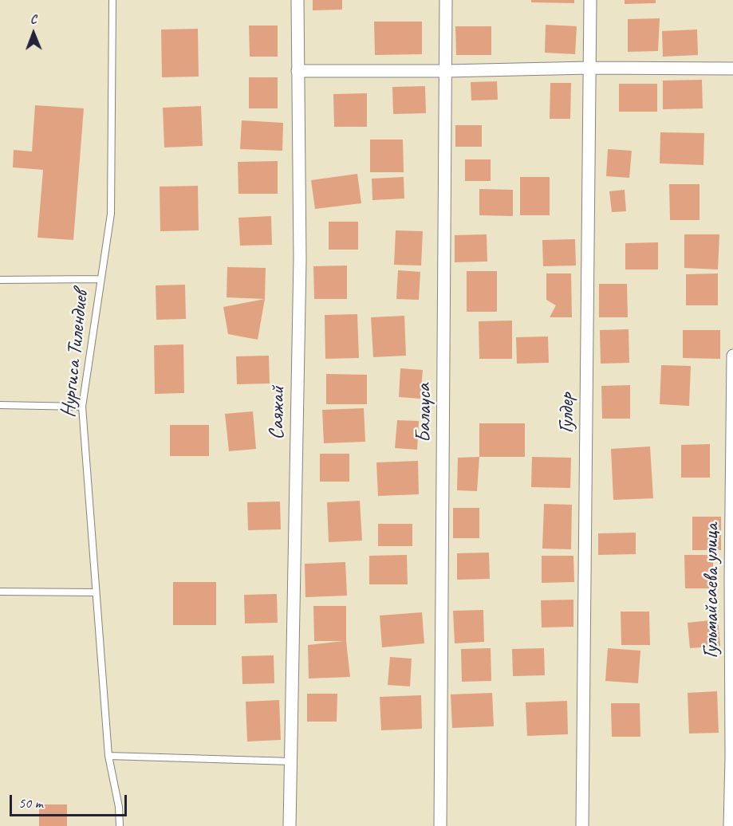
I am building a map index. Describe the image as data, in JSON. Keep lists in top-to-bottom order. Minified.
{"streets":{"street":["Саяжай","Балауса","Гулдер","Гульмайсаева улица"],"lane":["Нургиса Тилендиев"]},"scale_bar":"50 m","north":"top"}
